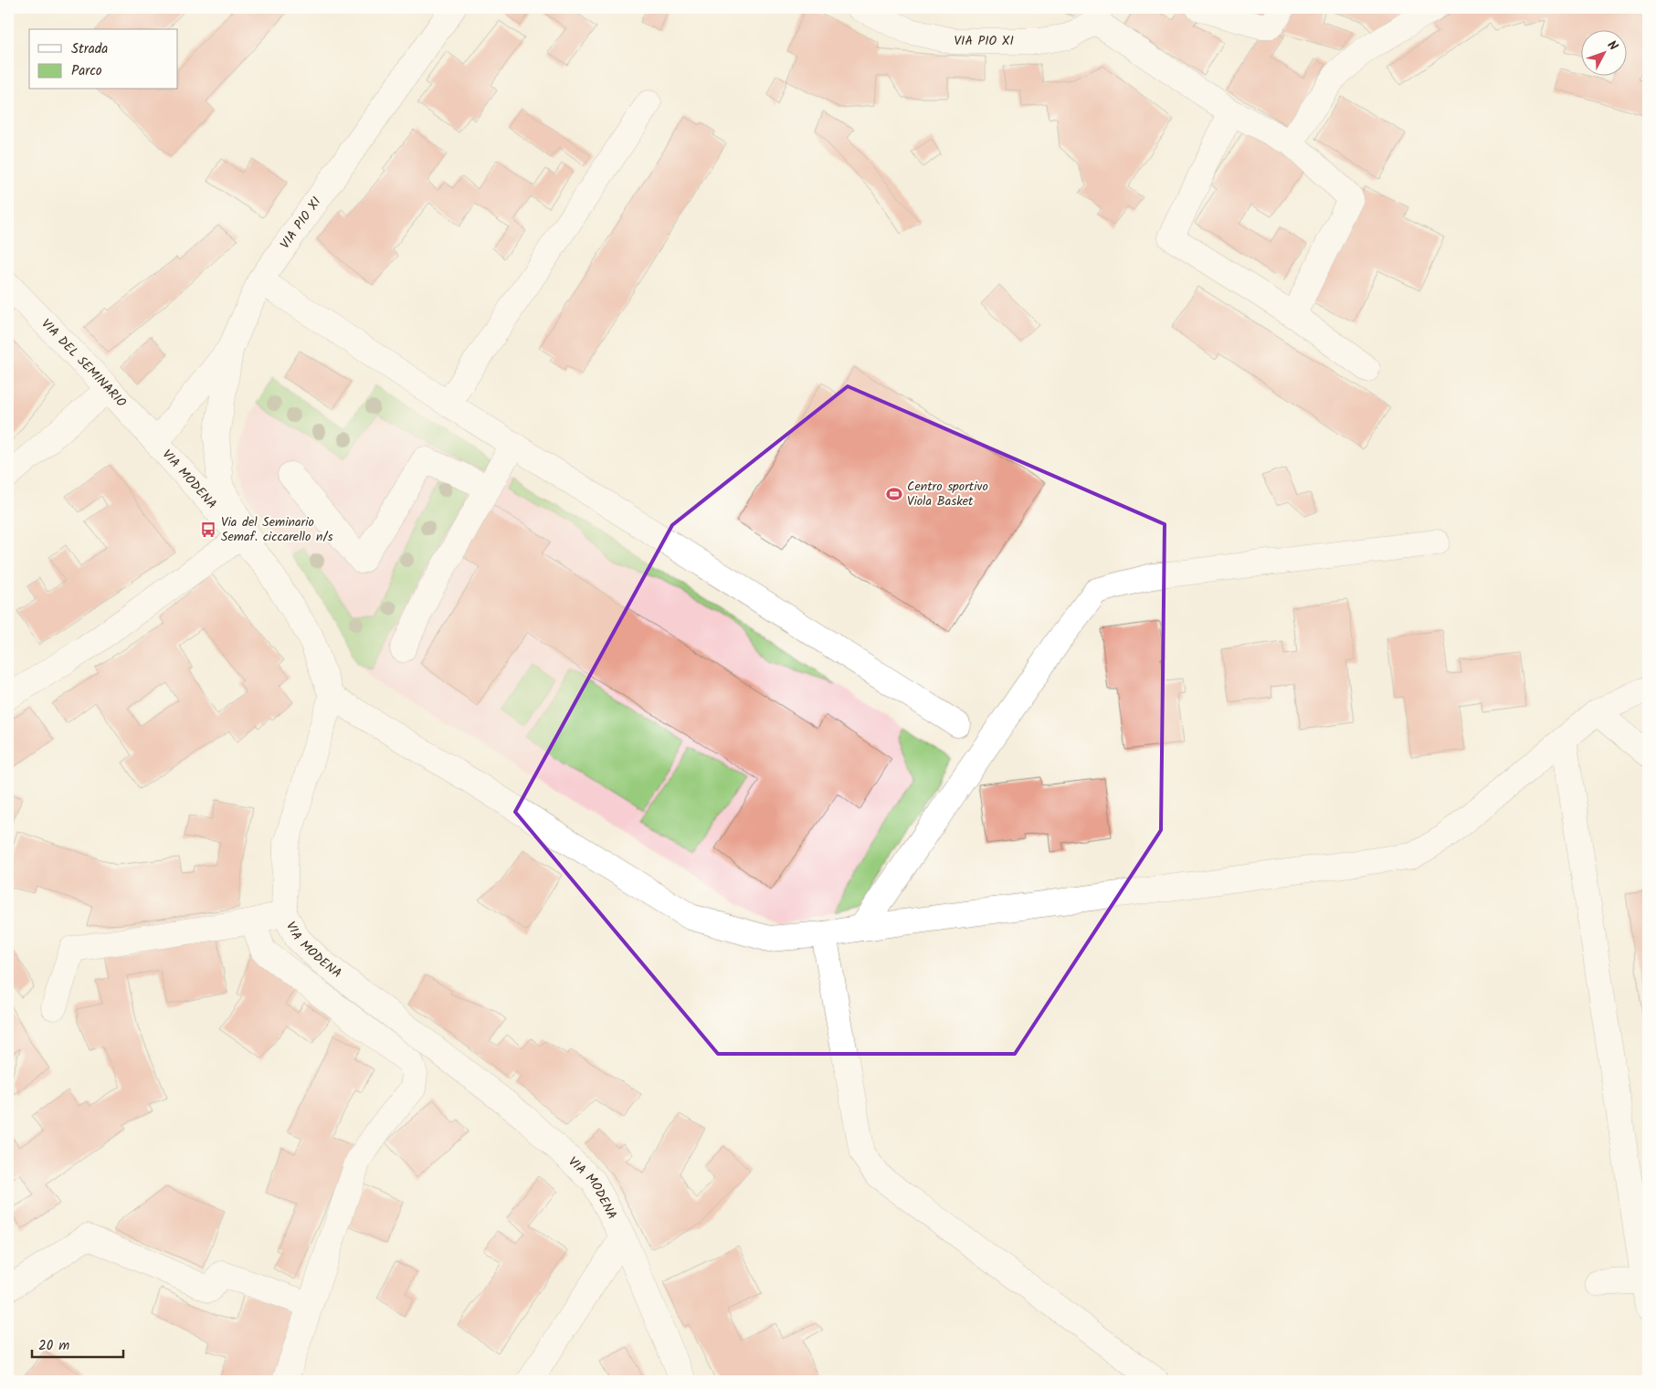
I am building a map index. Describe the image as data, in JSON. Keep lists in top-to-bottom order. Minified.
{"streets":{"street":["VIA PIO XI","VIA DEL SEMINARIO","VIA MODENA"]},"crossings":[["VIA PIO XI","VIA DEL SEMINARIO"],["VIA PIO XI","VIA MODENA"],["VIA DEL SEMINARIO","VIA MODENA"]],"places":{"sports":["Centro sportivo Viola Basket"],"bus stop":["Via del Seminario Semaf. ciccarello n/s"]},"legend":["Strada","Parco"],"scale_bar":"20 m","north":"top right"}
